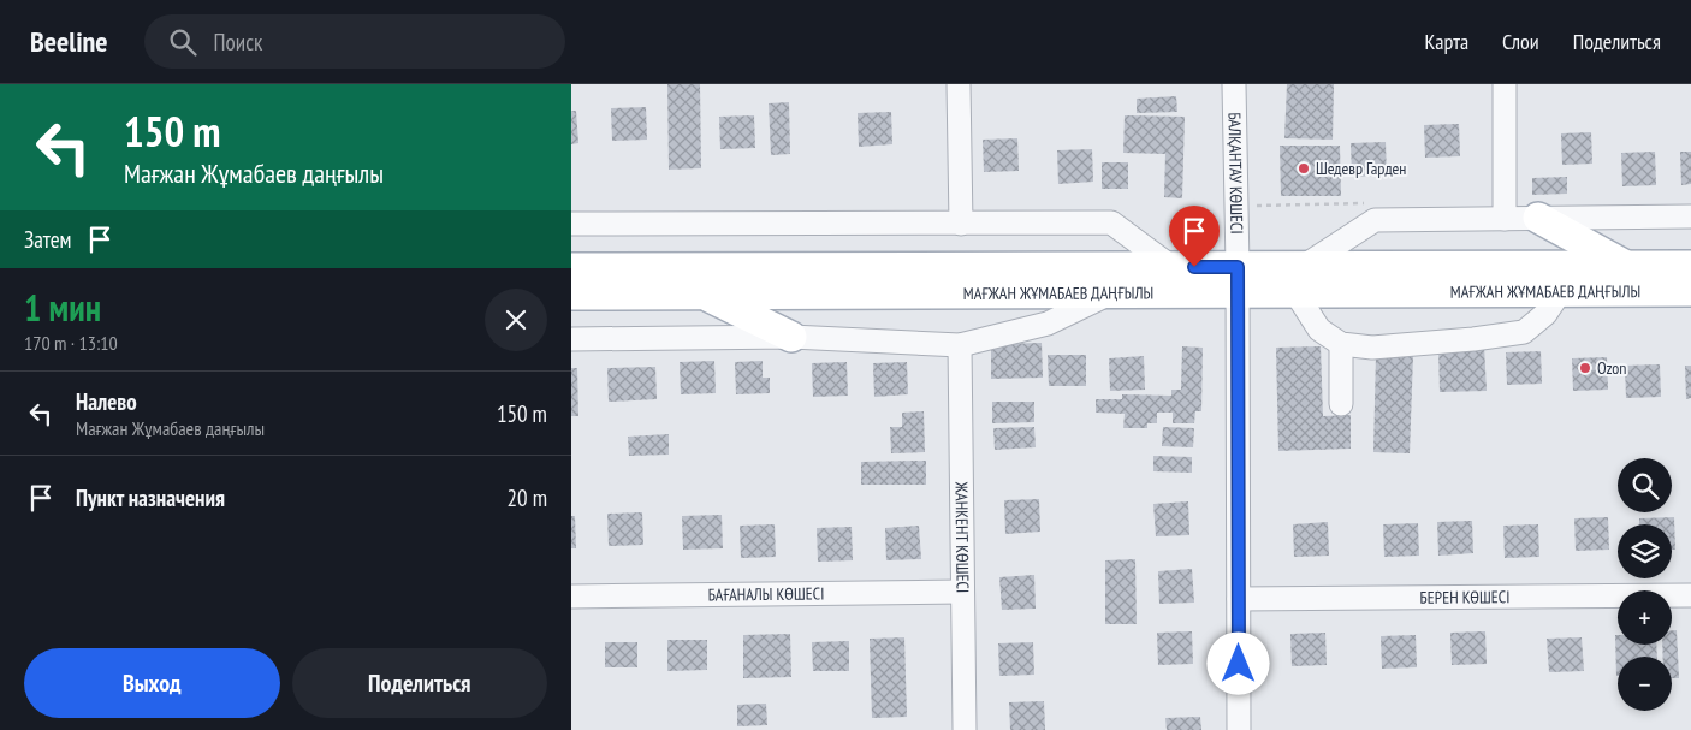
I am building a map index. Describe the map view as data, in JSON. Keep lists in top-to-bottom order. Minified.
{"streets":{"main road":["МАҒЖАН ЖҰМАБАЕВ ДАҢҒЫЛЫ"],"street":["БАЛҚАНТАУ КӨШЕСІ","ЖАНКЕНТ КӨШЕСІ","БАҒАНАЛЫ КӨШЕСІ","БЕРЕН КӨШЕСІ"]},"crossings":[["БАЛҚАНТАУ КӨШЕСІ","МАҒЖАН ЖҰМАБАЕВ ДАҢҒЫЛЫ"],["БАЛҚАНТАУ КӨШЕСІ","БЕРЕН КӨШЕСІ"],["ЖАНКЕНТ КӨШЕСІ","БАҒАНАЛЫ КӨШЕСІ"]],"places":["Шедевр Гарден","Ozon"],"page":{"header":"Beeline","search":"Поиск","nav":["Карта","Слои","Поделиться"],"turn":["150 m","Мағжан Жұмабаев даңғылы"],"then":"Затем","heading":["1 мин","170 m · 13:10"],"list":[{"name":"Налево","note":"Мағжан Жұмабаев даңғылы","value":"150 m"},{"name":"Пункт назначения","value":"20 m"}],"map_buttons":["+","−"],"buttons":["Выход","Поделиться"]}}
